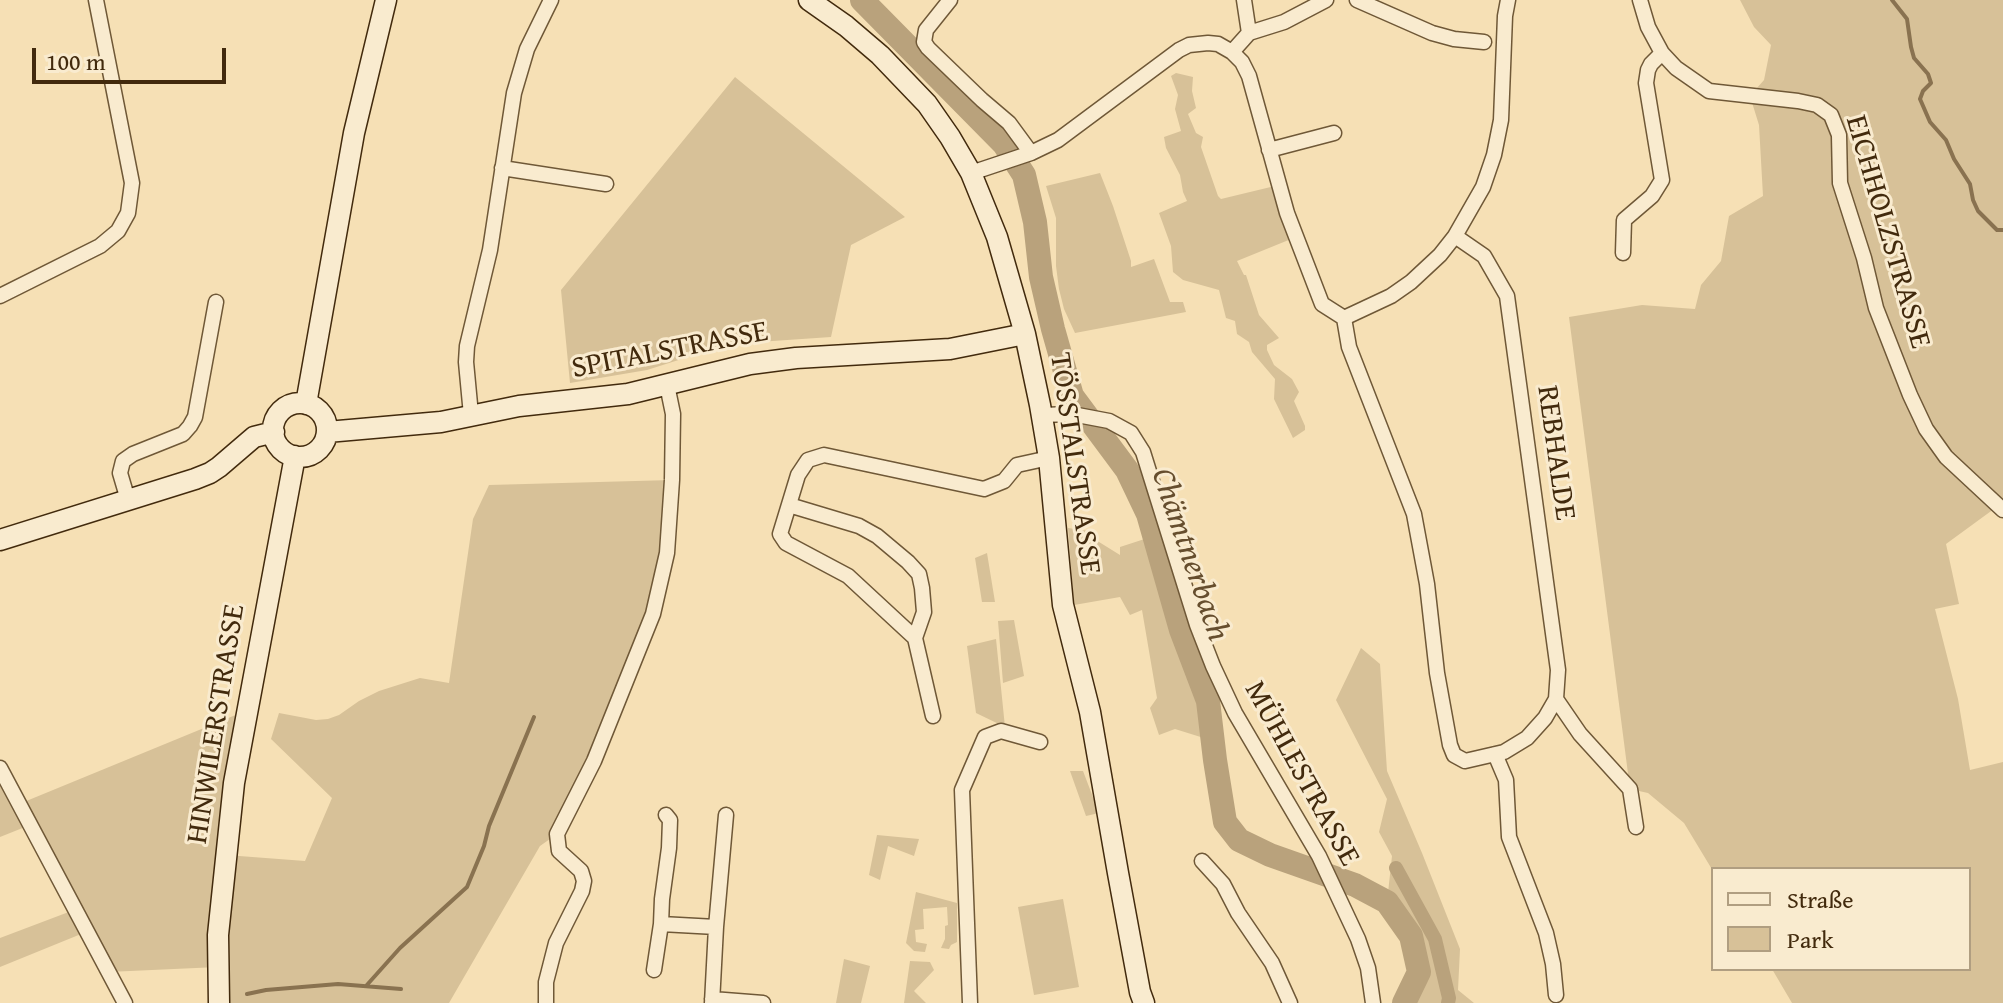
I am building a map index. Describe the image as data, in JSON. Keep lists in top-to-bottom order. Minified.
{"streets":{"main road":["SPITALSTRASSE","TÖSSTALSTRASSE","HINWILERSTRASSE"],"street":["EICHHOLZSTRASSE","REBHALDE","MÜHLESTRASSE"]},"crossings":[["SPITALSTRASSE","TÖSSTALSTRASSE"],["SPITALSTRASSE","HINWILERSTRASSE"],["TÖSSTALSTRASSE","MÜHLESTRASSE"]],"water":["Chämtnerbach"],"legend":["Straße","Park"],"scale_bar":"100 m"}
